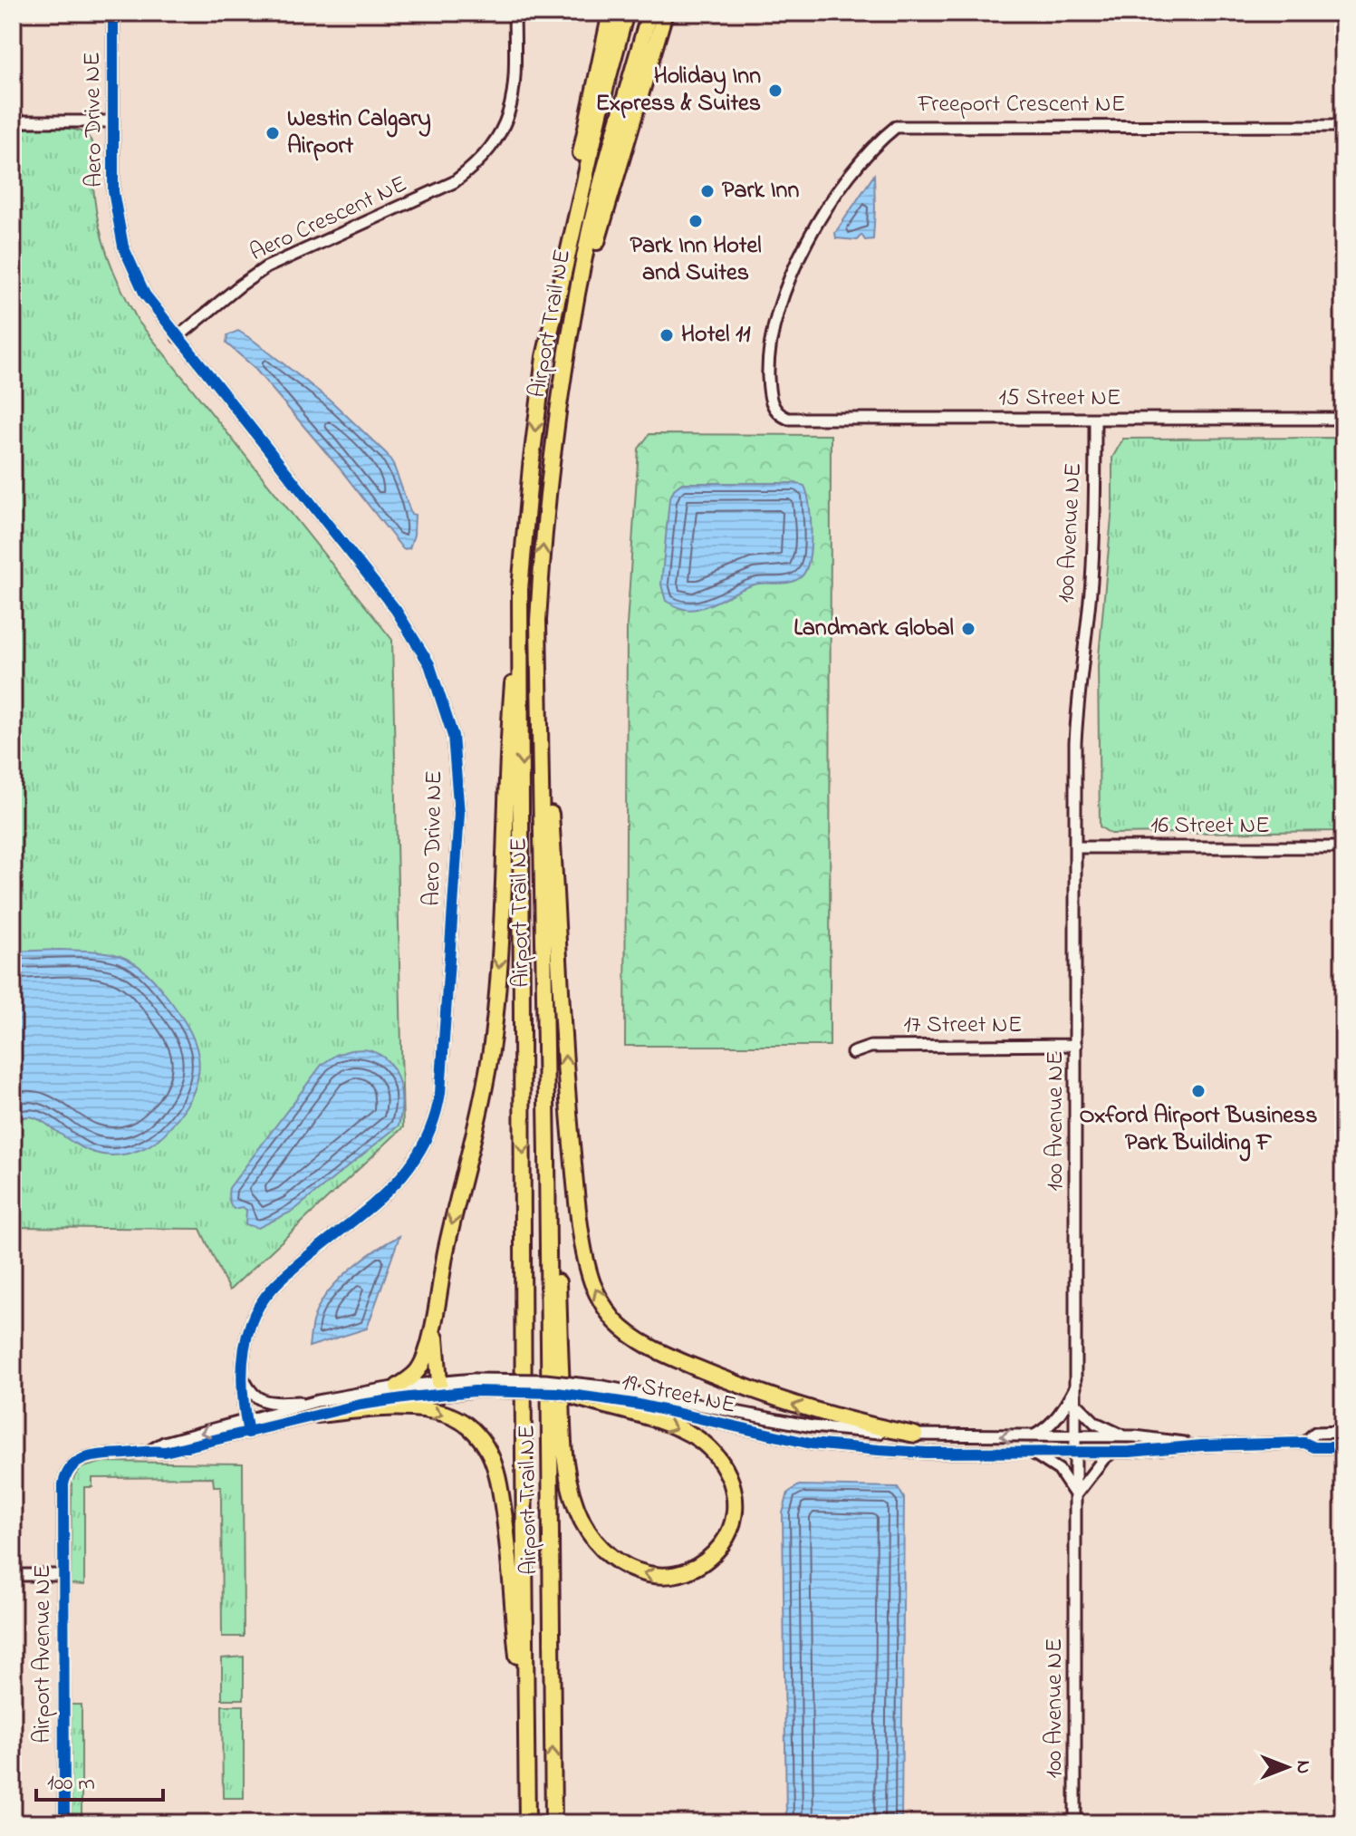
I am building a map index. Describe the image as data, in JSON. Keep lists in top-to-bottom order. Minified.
{"streets":{"highway":["Airport Trail NE"],"street":["Freeport Crescent NE","Aero Drive NE","Aero Crescent NE","15 Street NE","100 Avenue NE","16 Street NE","17 Street NE","19 Street NE","Airport Avenue NE"]},"crossings":[["Freeport Crescent NE","15 Street NE"],["Aero Drive NE","Aero Crescent NE"],["Aero Drive NE","19 Street NE"],["15 Street NE","100 Avenue NE"],["100 Avenue NE","16 Street NE"],["100 Avenue NE","17 Street NE"],["100 Avenue NE","19 Street NE"],["19 Street NE","Airport Avenue NE"]],"places":["Holiday Inn Express & Suites","Westin Calgary Airport","Park Inn","Park Inn Hotel and Suites","Hotel 11","Landmark Global","Oxford Airport Business Park Building F"],"scale_bar":"100 m","north":"right"}
